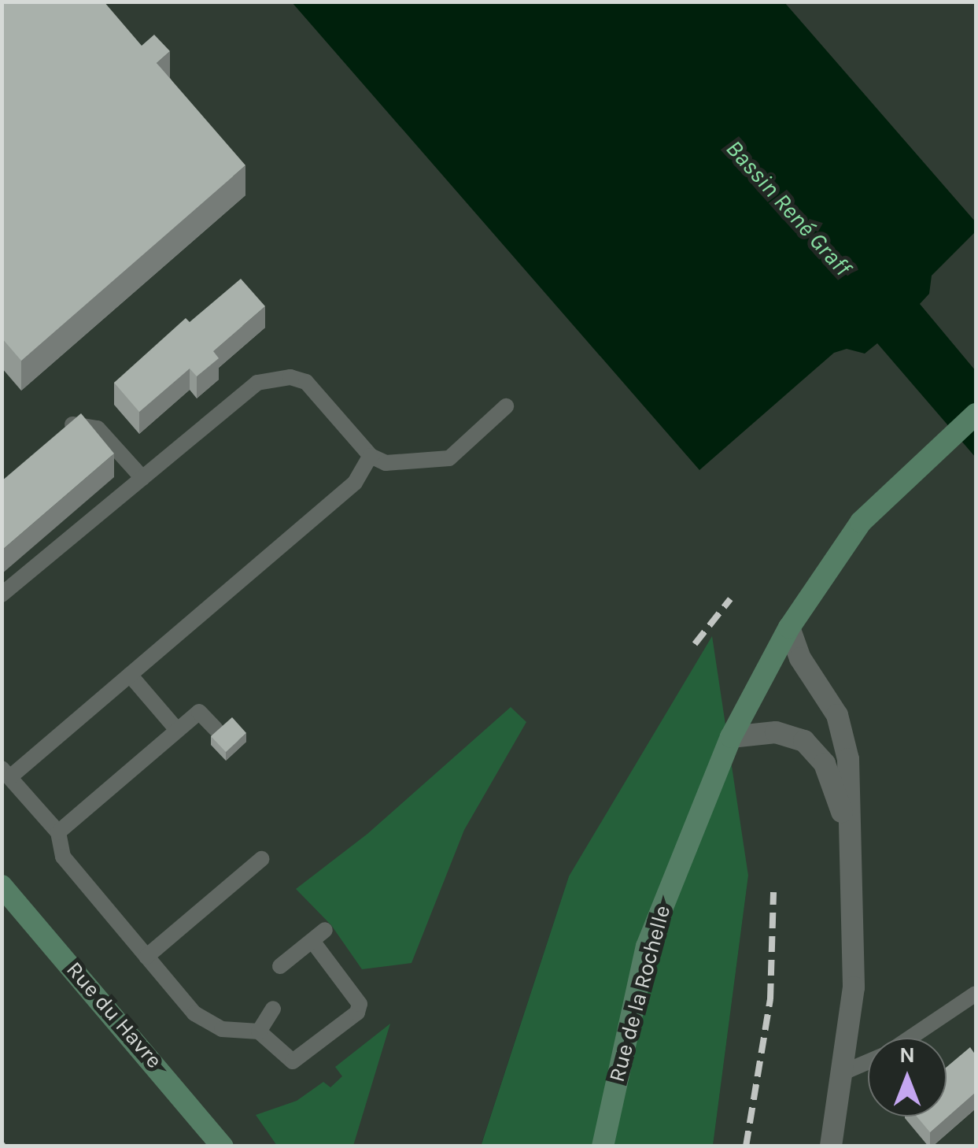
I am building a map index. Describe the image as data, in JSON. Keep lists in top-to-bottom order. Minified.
{"streets":{"main road":["Rue de la Rochelle","Rue du Havre"]},"water":["Bassin René Graff"],"north":"top"}
